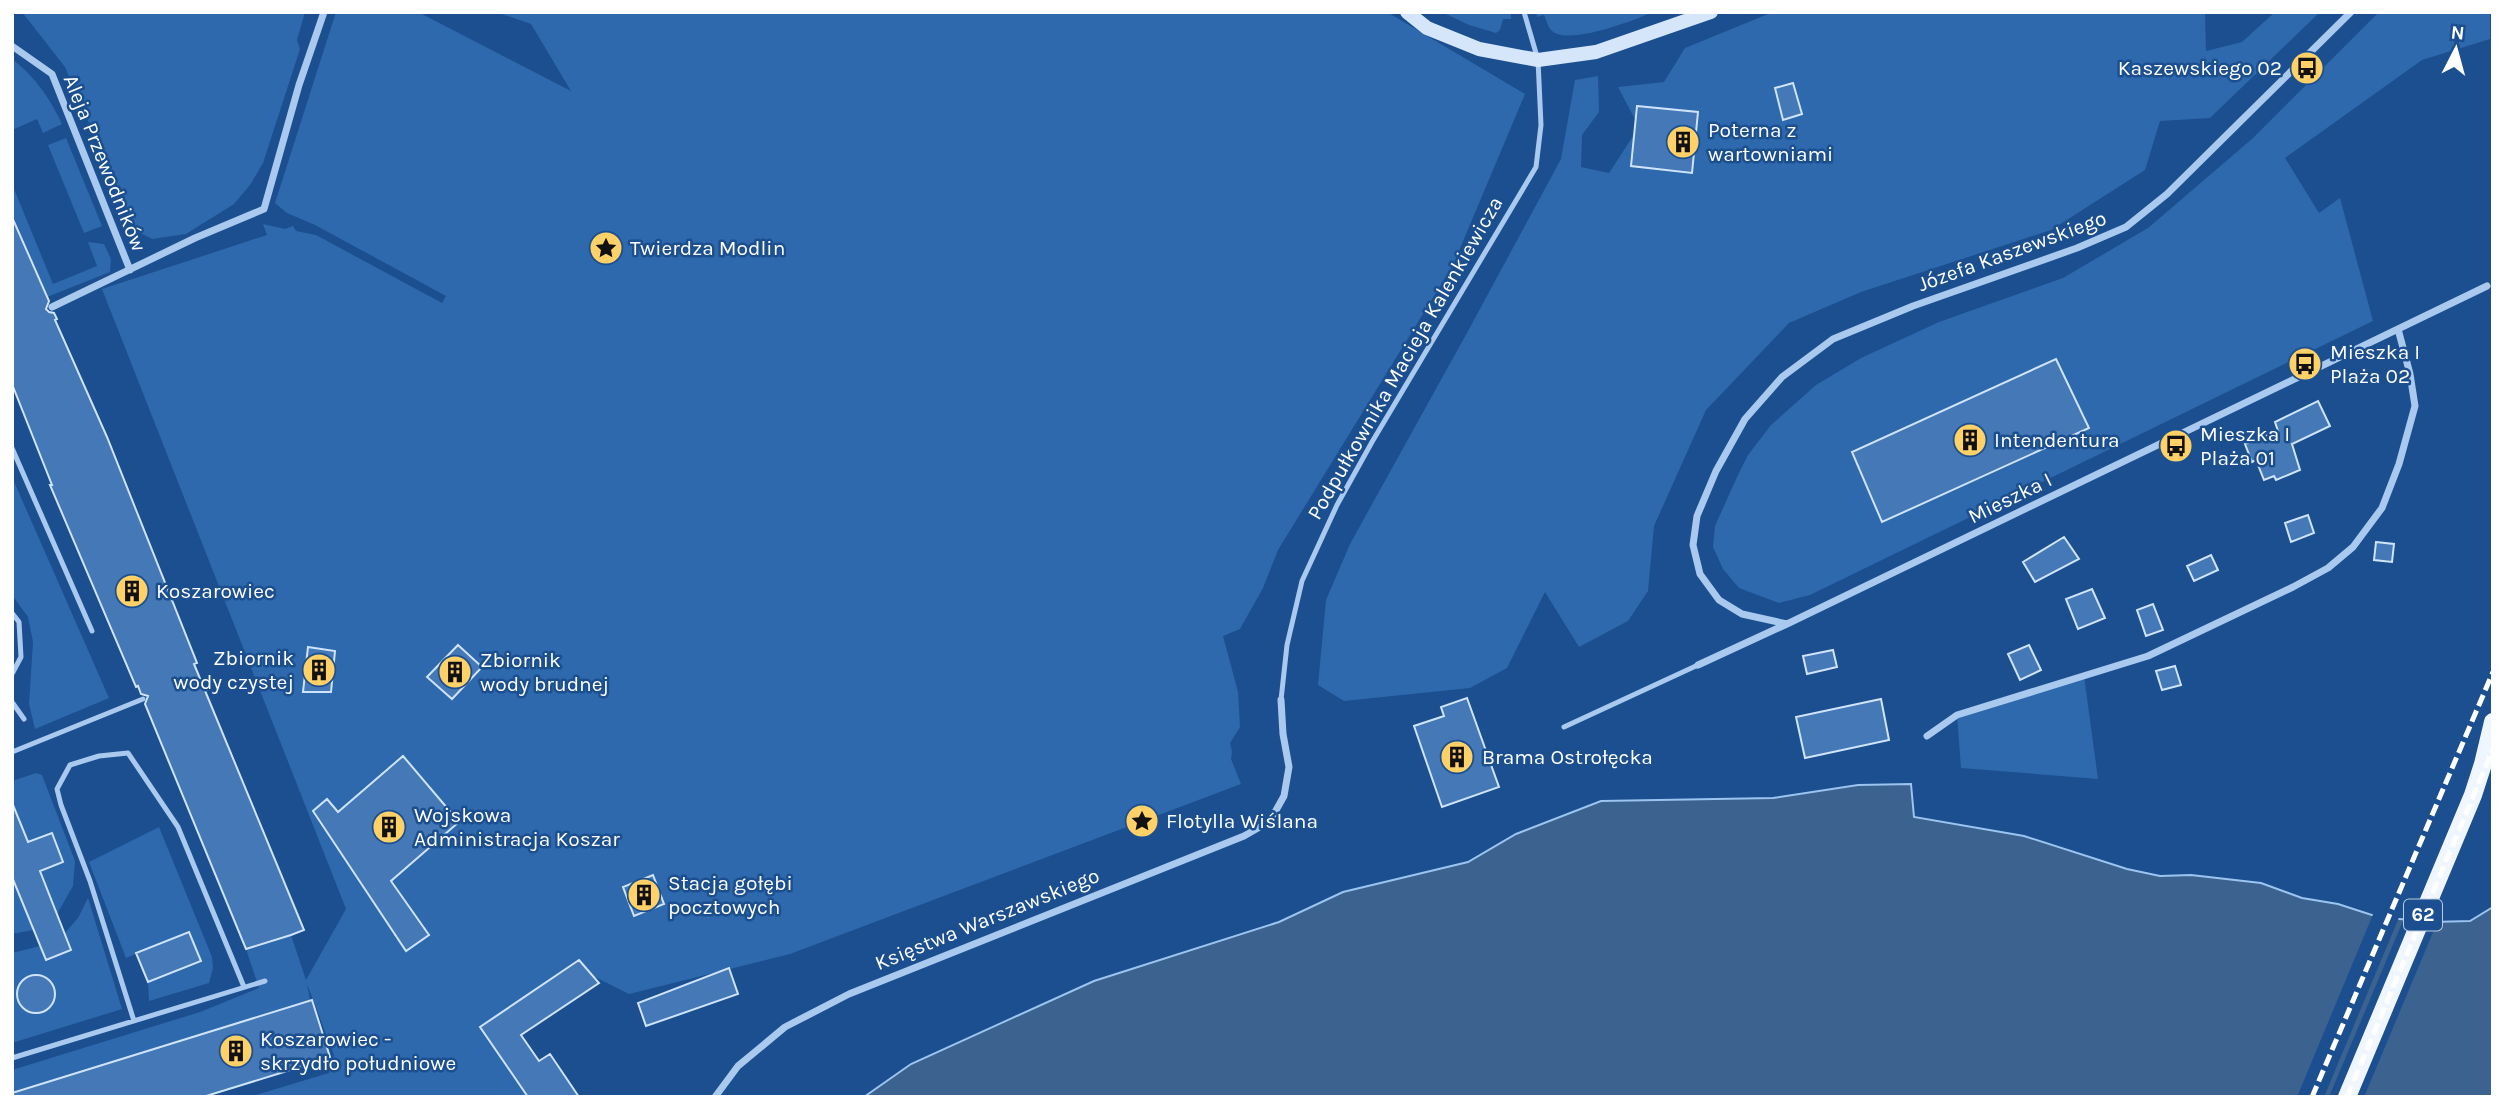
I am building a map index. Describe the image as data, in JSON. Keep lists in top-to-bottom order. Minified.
{"streets":{"main road":["62"],"street":["Aleja Przewodników","Józefa Kaszewskiego","Podpułkownika Macieja Kalenkiewicza","Mieszka I","Księstwa Warszawskiego"]},"crossings":[["Józefa Kaszewskiego","Mieszka I"],["Podpułkownika Macieja Kalenkiewicza","Księstwa Warszawskiego"]],"places":{"bus stop":["Kaszewskiego 02","Mieszka I Plaża 02","Mieszka I Plaża 01"],"building":["Poterna z wartowniami","Intendentura","Koszarowiec","Zbiornik wody czystej","Zbiornik wody brudnej","Brama Ostrołęcka","Wojskowa Administracja Koszar","Stacja gołębi pocztowych","Koszarowiec - skrzydło południowe"],"place":["Twierdza Modlin","Flotylla Wiślana"]},"north":"top"}
